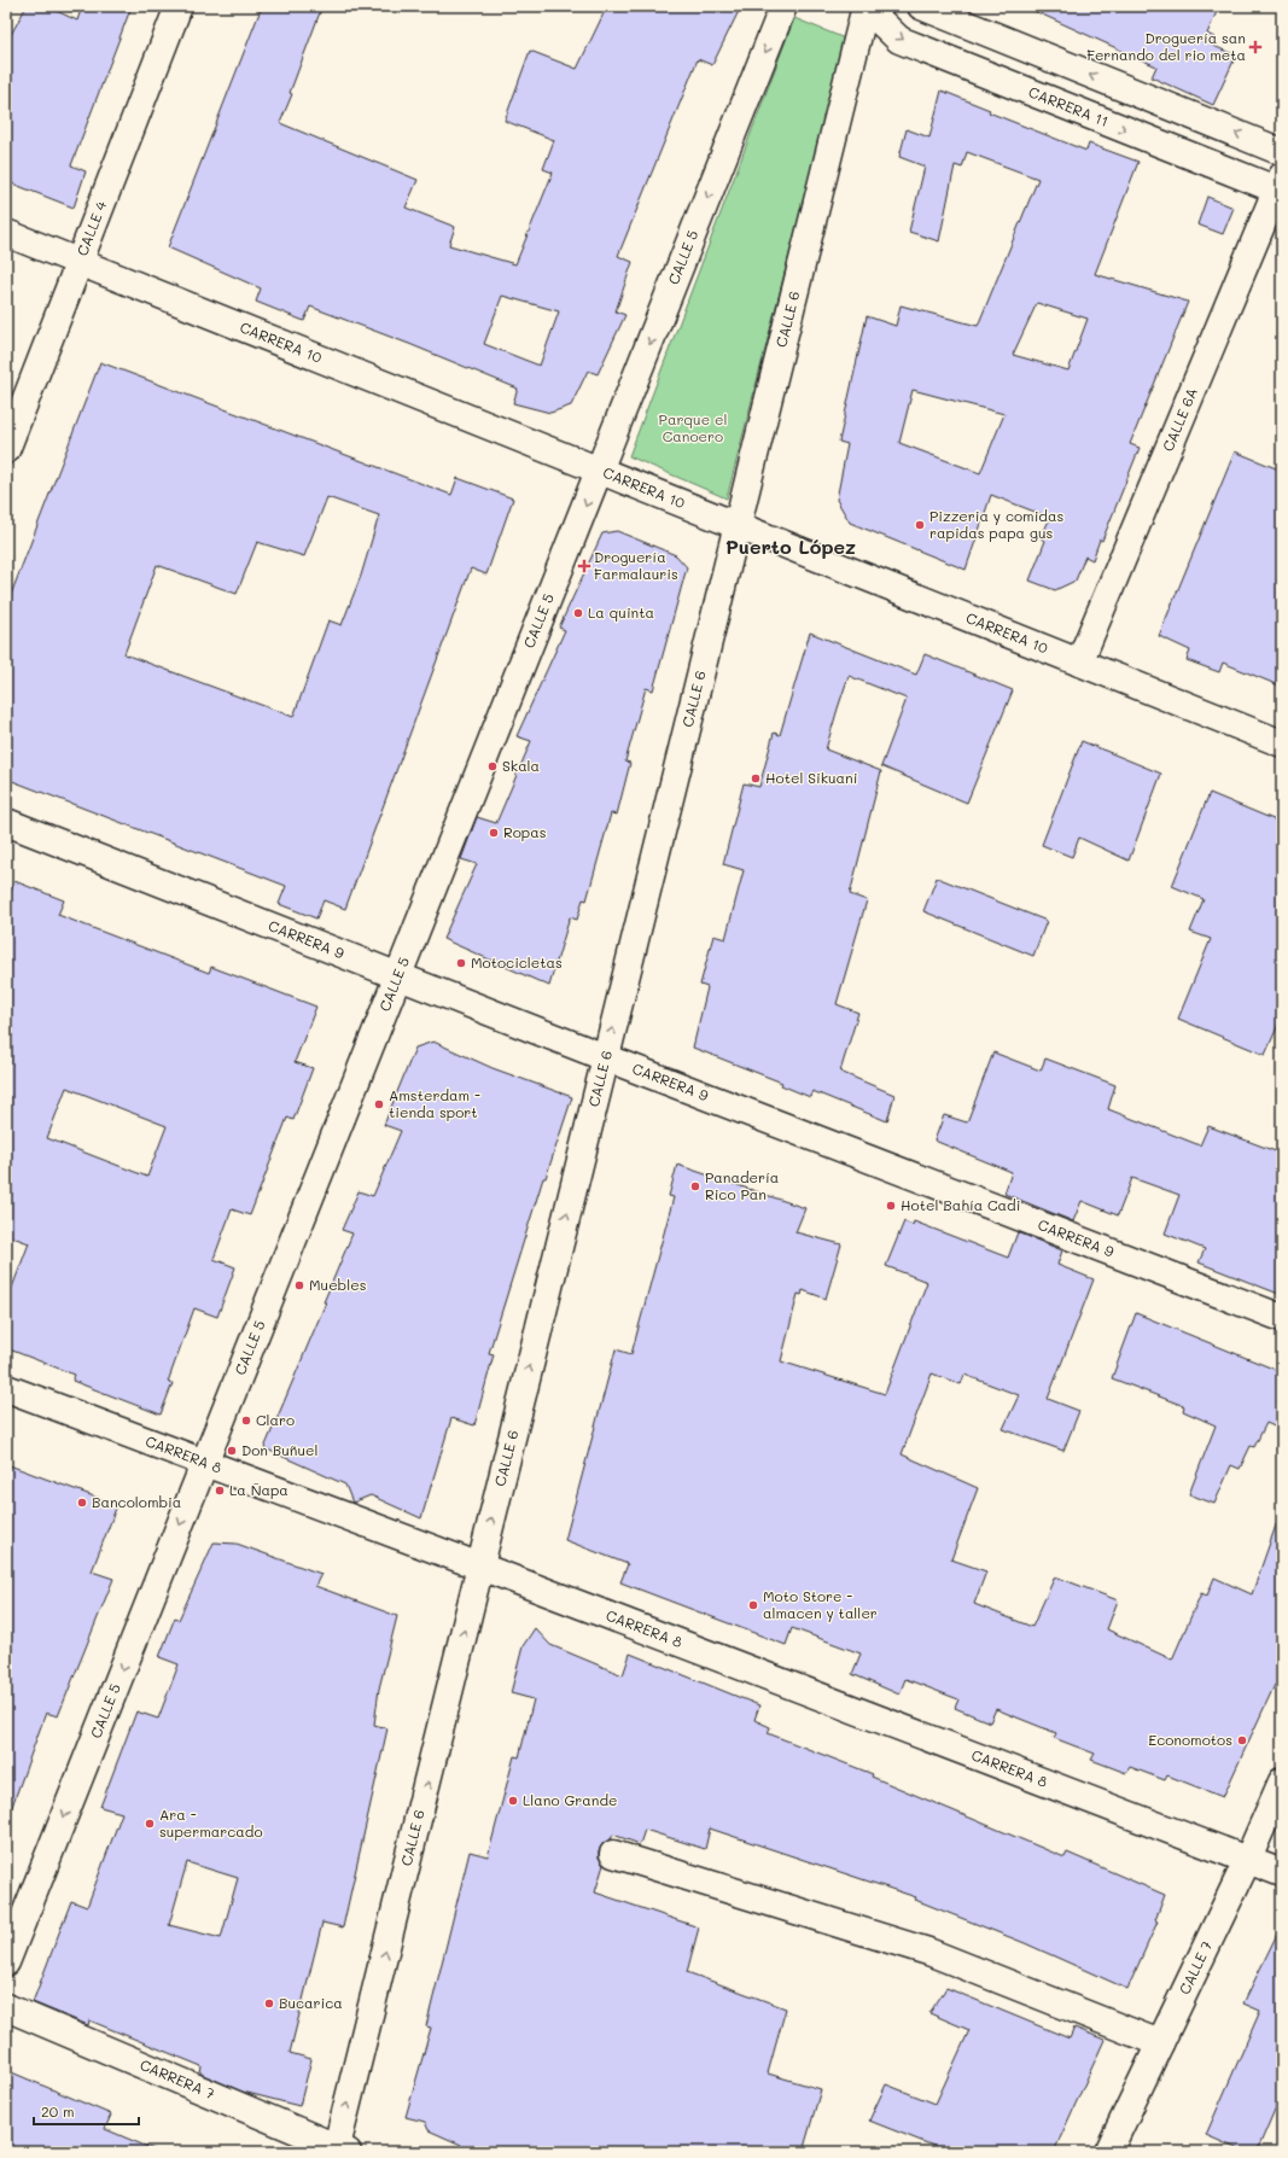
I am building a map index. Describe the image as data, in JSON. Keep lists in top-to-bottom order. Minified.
{"streets":{"street":["CARRERA 11","CALLE 4","CALLE 5","CALLE 6","CARRERA 10","CALLE 6A","CARRERA 9","CARRERA 8","CALLE 7","CARRERA 7"]},"crossings":[["CARRERA 11","CALLE 6"],["CARRERA 11","CALLE 6A"],["CALLE 4","CARRERA 10"],["CALLE 5","CARRERA 10"],["CALLE 5","CARRERA 9"],["CALLE 5","CARRERA 8"],["CALLE 6","CARRERA 10"],["CALLE 6","CARRERA 9"],["CALLE 6","CARRERA 8"],["CALLE 6","CARRERA 7"],["CARRERA 10","CALLE 6A"],["CARRERA 8","CALLE 7"]],"one_way":["CALLE 5","CALLE 6"],"districts":["Puerto López"],"parks":["Parque el Canoero"],"places":{"health":["Droguería san Fernando del rio meta","Droguería Farmalauris"],"other":["Pizzeria y comidas rapidas papa gus","La quinta","Skala","Hotel Sikuani","Ropas","Motocicletas","Amsterdam - tienda sport","Panadería Rico Pan","Hotel Bahía Cadi","Muebles","Claro","Don Buñuel","La Ñapa","Bancolombia","Moto Store - almacen y taller","Economotos","Llano Grande","Ara - supermarcado","Bucarica"]},"scale_bar":"20 m"}
